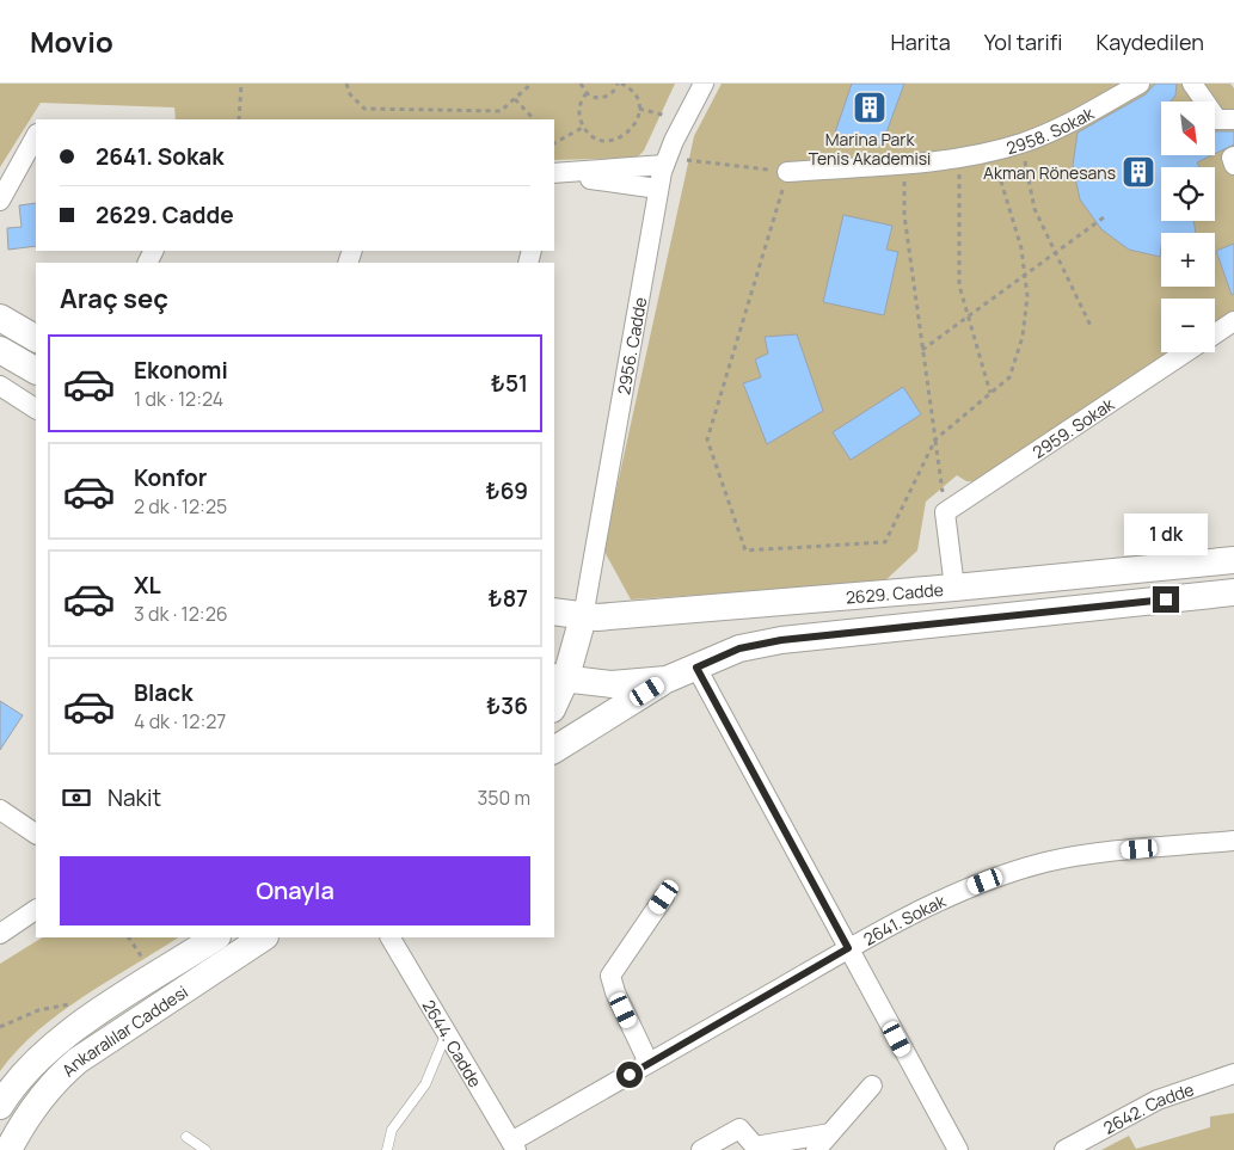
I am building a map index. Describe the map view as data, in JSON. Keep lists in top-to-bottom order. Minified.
{"streets":{"main road":["2629. Cadde","Ankaralılar Caddesi"],"street":["2958. Sokak","2956. Cadde","2959. Sokak","2641. Sokak","2644. Cadde","2642. Cadde"]},"crossings":[["2956. Cadde","2629. Cadde"],["2641. Sokak","2644. Cadde"]],"places":{"building":["Marina Park Tenis Akademisi","Akman Rönesans"]},"north":"bottom right","page":{"header":"Movio","nav":["Harita","Yol tarifi","Kaydedilen"],"map_buttons":["+","−"],"banner":["2641. Sokak","2629. Cadde"],"heading":"Araç seç","list":[{"name":"Ekonomi","note":"1 dk · 12:24","value":"₺51"},{"name":"Konfor","note":"2 dk · 12:25","value":"₺69"},{"name":"XL","note":"3 dk · 12:26","value":"₺87"},{"name":"Black","note":"4 dk · 12:27","value":"₺36"}],"bubble":"1 dk","pay":["Nakit","350 m"],"buttons":"Onayla"}}
